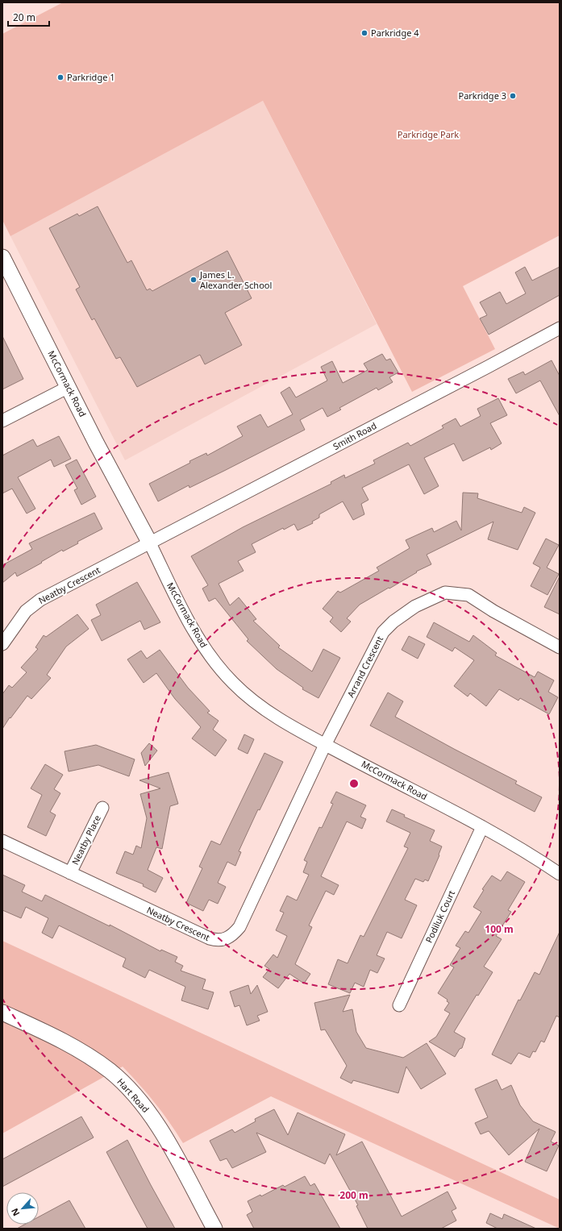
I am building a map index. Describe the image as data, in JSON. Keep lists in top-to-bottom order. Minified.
{"streets":{"street":["McCormack Road","Smith Road","Neatby Crescent","Arrand Crescent","Neatby Place","Podiluk Court","Hart Road"]},"crossings":[["McCormack Road","Smith Road"],["McCormack Road","Neatby Crescent"],["McCormack Road","Arrand Crescent"],["McCormack Road","Podiluk Court"],["Smith Road","Neatby Crescent"],["Neatby Crescent","Arrand Crescent"],["Neatby Crescent","Neatby Place"]],"parks":["Parkridge Park"],"places":["Parkridge 4","Parkridge 1","Parkridge 3","James L. Alexander School"],"scale_bar":"20 m","north":"bottom left","rings":["100 m","200 m"]}
